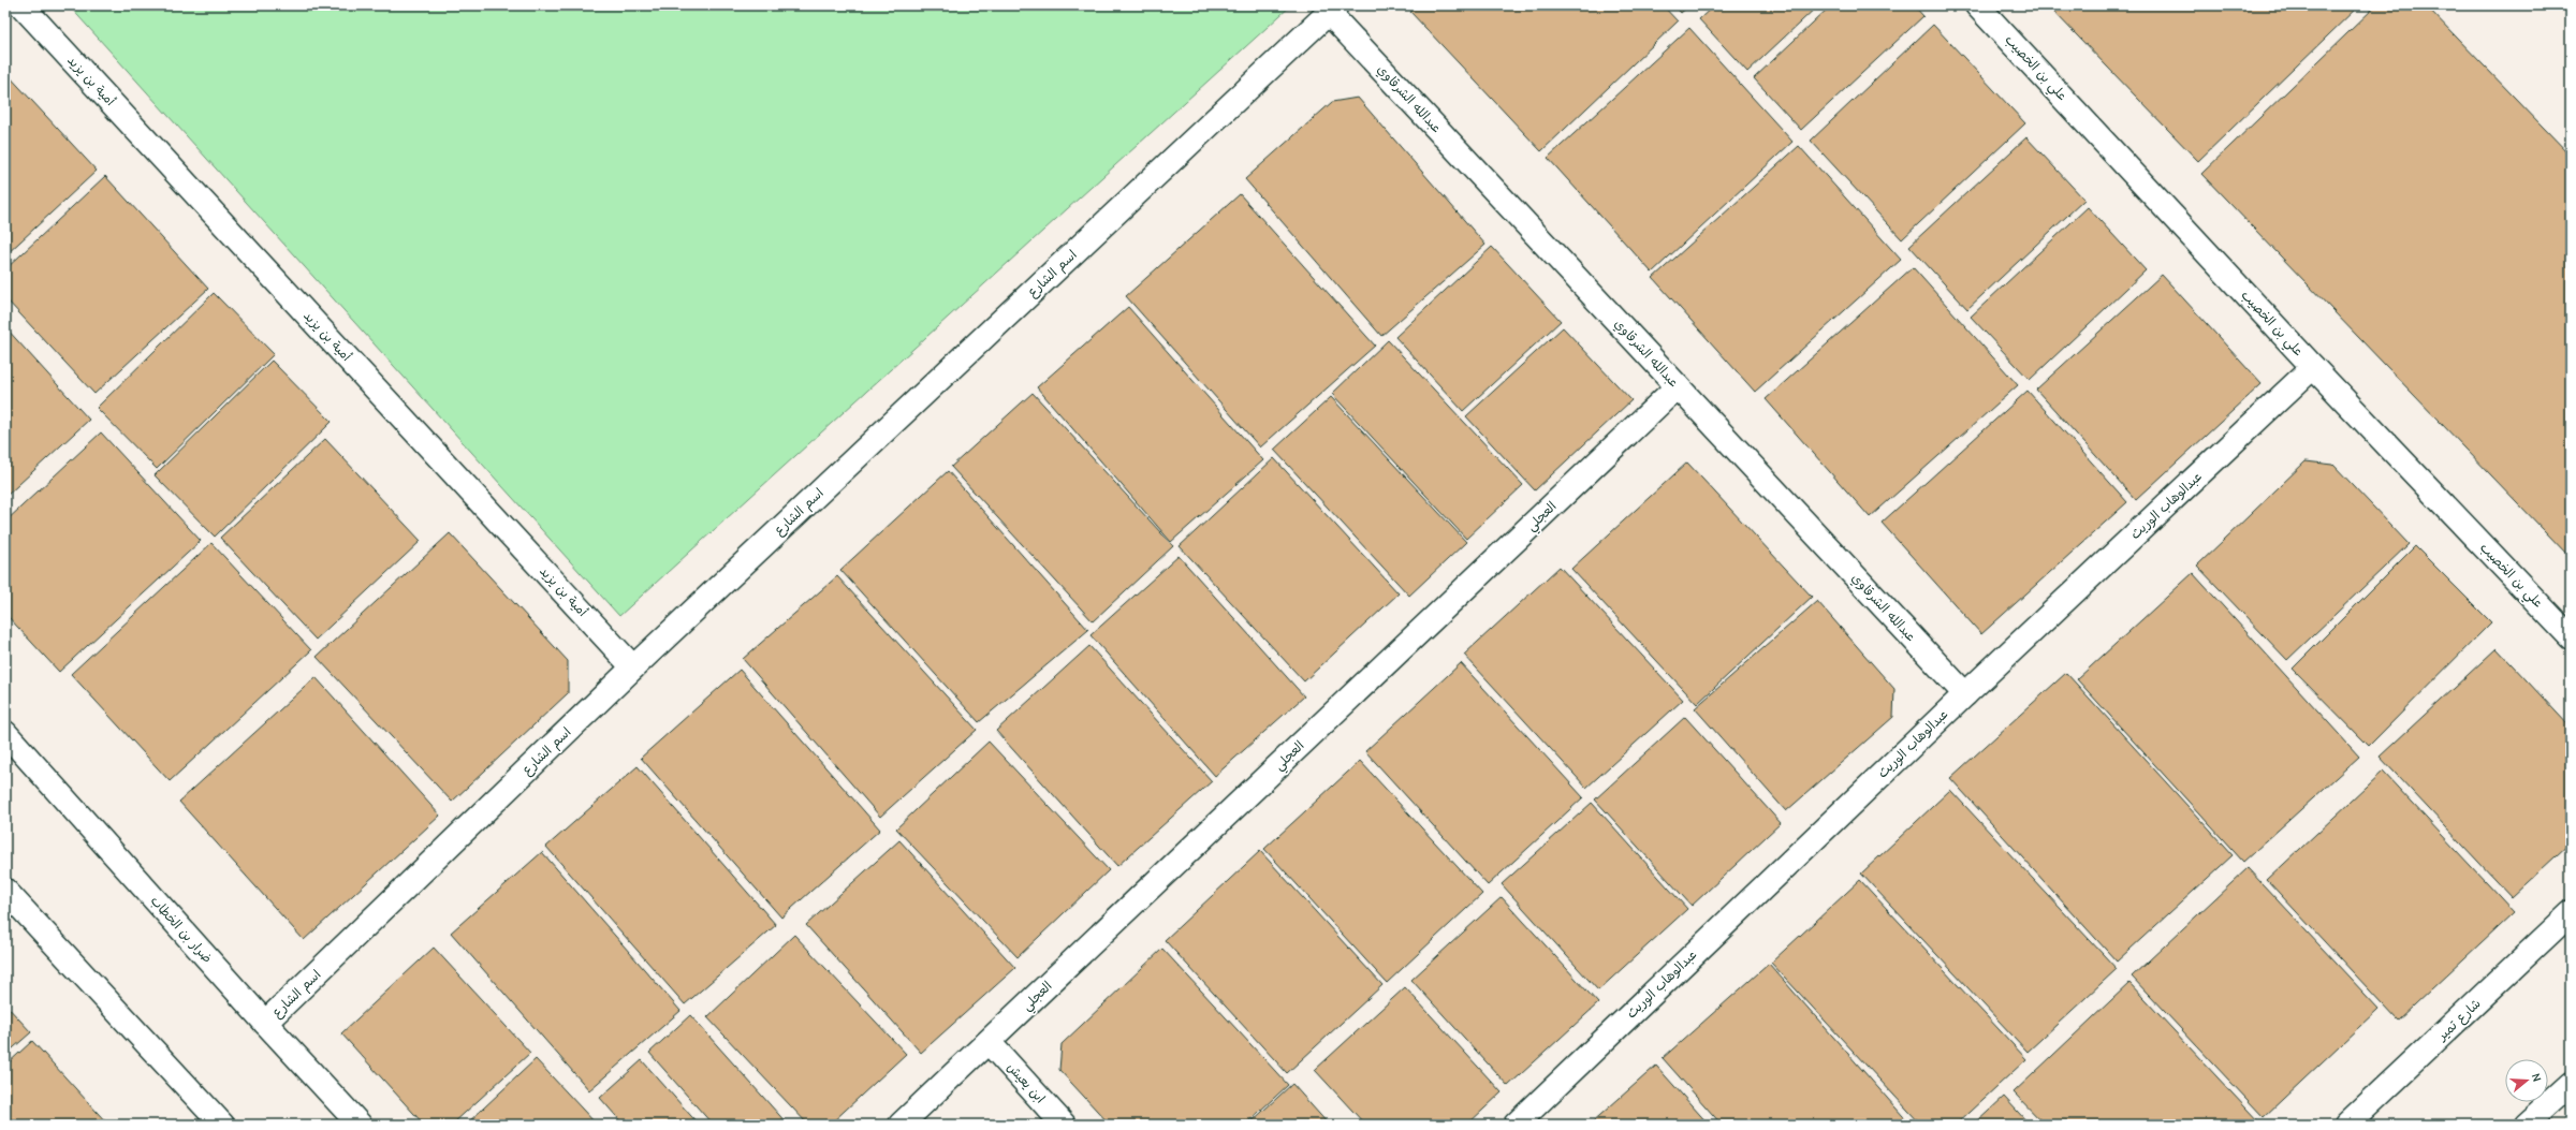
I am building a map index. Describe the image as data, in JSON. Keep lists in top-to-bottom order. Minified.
{"streets":{"street":["علي بن الخصيب","أمية بن يزيد","عبدالله الشرقاوي","اسم الشارع","عبدالوهاب الوريث","العجلي","ضرار بن الخطاب","شارع تمير","ابن يعيش"]},"crossings":[["علي بن الخصيب","عبدالوهاب الوريث"],["أمية بن يزيد","اسم الشارع"],["عبدالله الشرقاوي","اسم الشارع"],["عبدالله الشرقاوي","عبدالوهاب الوريث"],["عبدالله الشرقاوي","العجلي"],["اسم الشارع","ضرار بن الخطاب"],["العجلي","ابن يعيش"]],"north":"right"}
